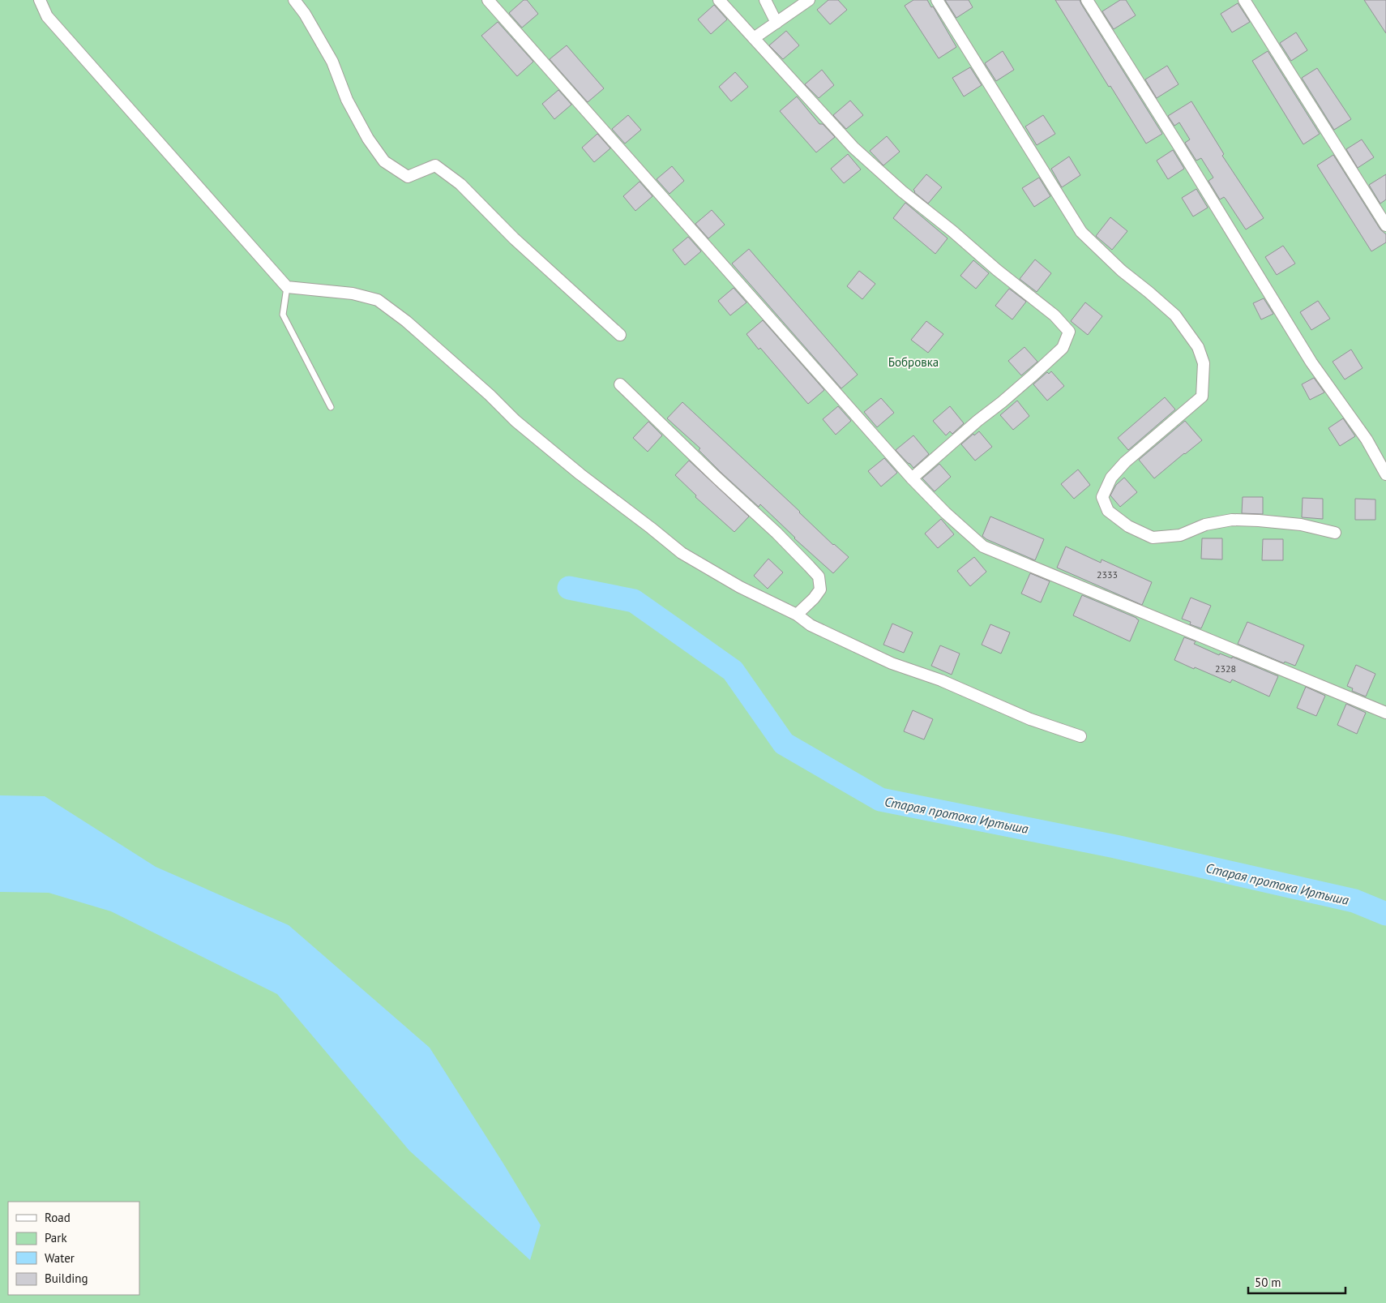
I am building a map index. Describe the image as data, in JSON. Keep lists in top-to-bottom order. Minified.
{"water":["Старая протока Иртыша"],"parks":["Бобровка"],"house_numbers":["2333","2328"],"legend":["Road","Park","Water","Building"],"scale_bar":"50 m"}
